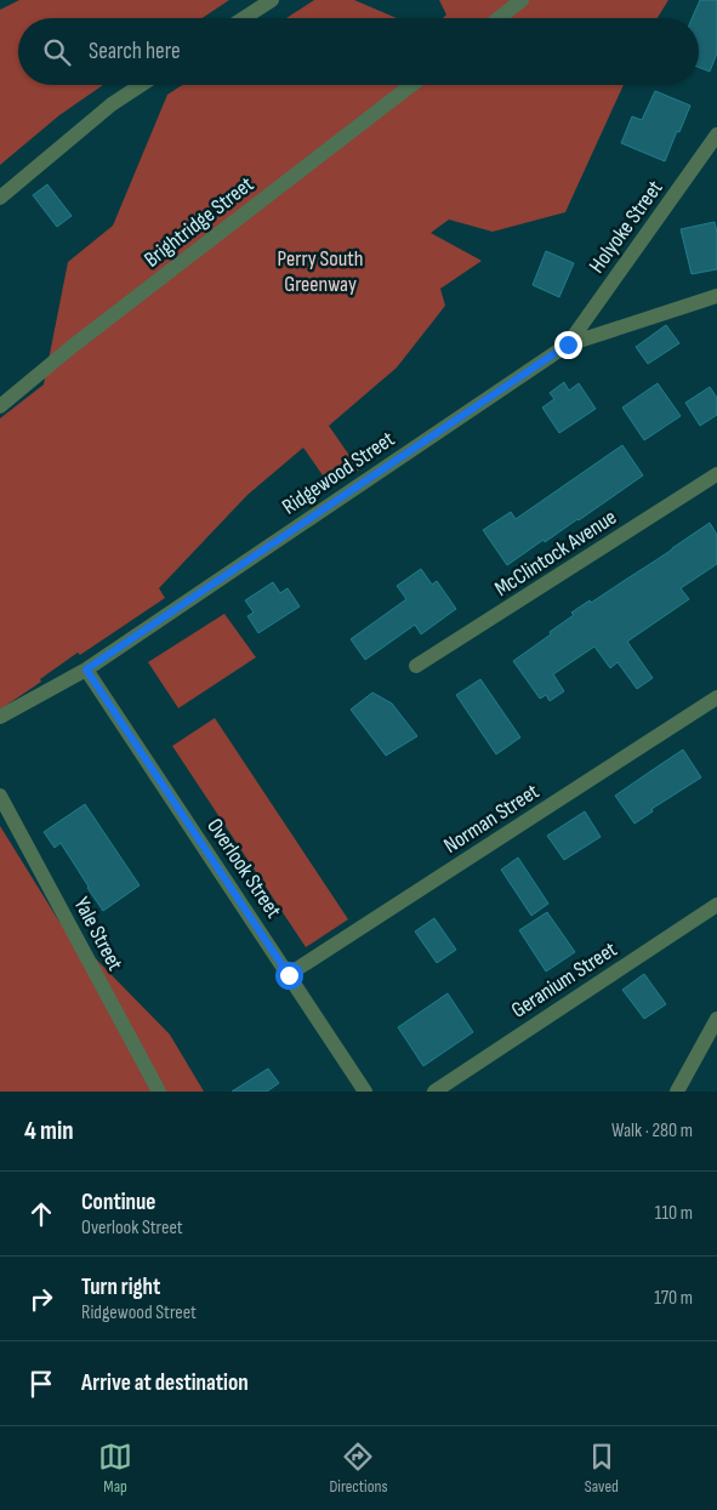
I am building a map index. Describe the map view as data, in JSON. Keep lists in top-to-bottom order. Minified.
{"streets":{"street":["Brightridge Street","Holyoke Street","Ridgewood Street","McClintock Avenue","Norman Street","Overlook Street","Yale Street","Geranium Street"]},"crossings":[["Holyoke Street","Ridgewood Street"],["Ridgewood Street","Overlook Street"],["Norman Street","Overlook Street"]],"parks":["Perry South Greenway"],"page":{"search":"Search here","heading":["4 min","Walk · 280 m"],"list":[["Continue","Overlook Street","110 m"],["Turn right","Ridgewood Street","170 m"],"Arrive at destination"],"nav":["Map","Directions","Saved"]}}
